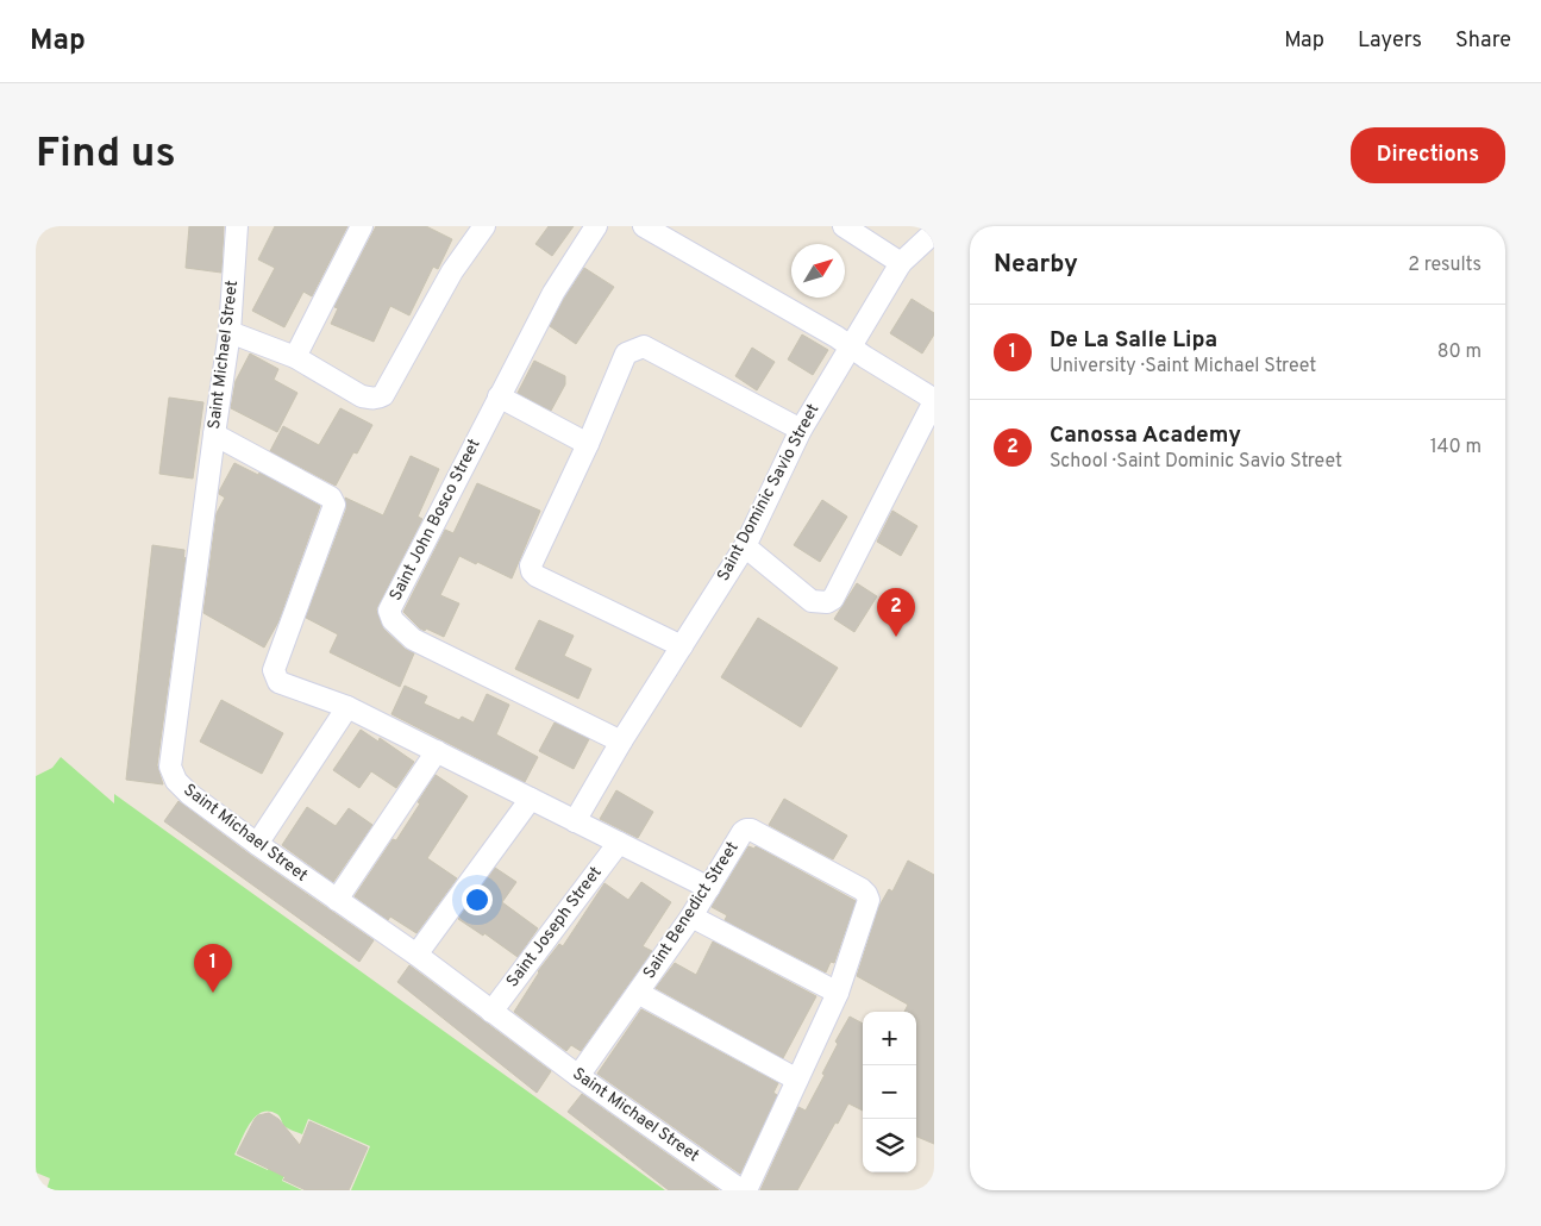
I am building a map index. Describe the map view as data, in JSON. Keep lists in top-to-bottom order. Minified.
{"streets":{"street":["Saint Michael Street","Saint Dominic Savio Street","Saint John Bosco Street","Saint Benedict Street","Saint Joseph Street"]},"crossings":[["Saint Michael Street","Saint Benedict Street"],["Saint Michael Street","Saint Joseph Street"],["Saint Dominic Savio Street","Saint John Bosco Street"]],"north":"top right","page":{"header":"Map","nav":["Map","Layers","Share"],"buttons":"Directions","title":"Find us","heading":["Nearby","2 results"],"list":[{"mark":"1","name":"De La Salle Lipa","note":"University · Saint Michael Street","value":"80 m"},{"mark":"2","name":"Canossa Academy","note":"School · Saint Dominic Savio Street","value":"140 m"}],"pins":["2","1"],"map_buttons":["+","−"]}}
